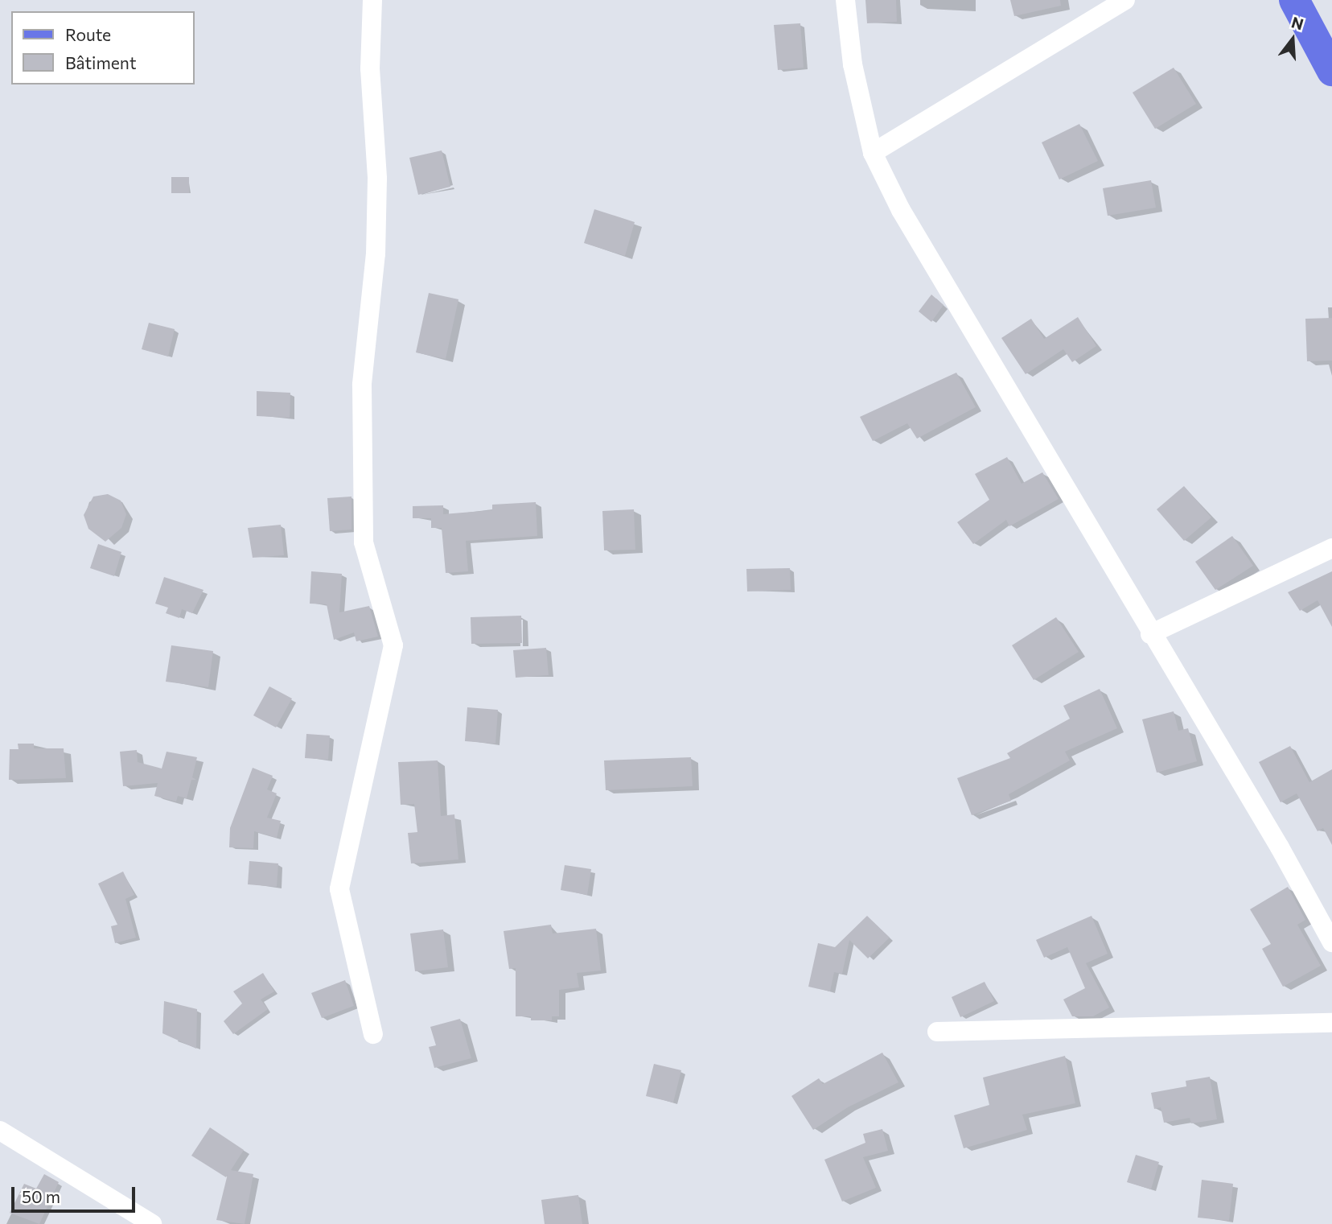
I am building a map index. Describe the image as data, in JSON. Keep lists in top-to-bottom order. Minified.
{"legend":["Route","Bâtiment"],"scale_bar":"50 m","north":"top"}
